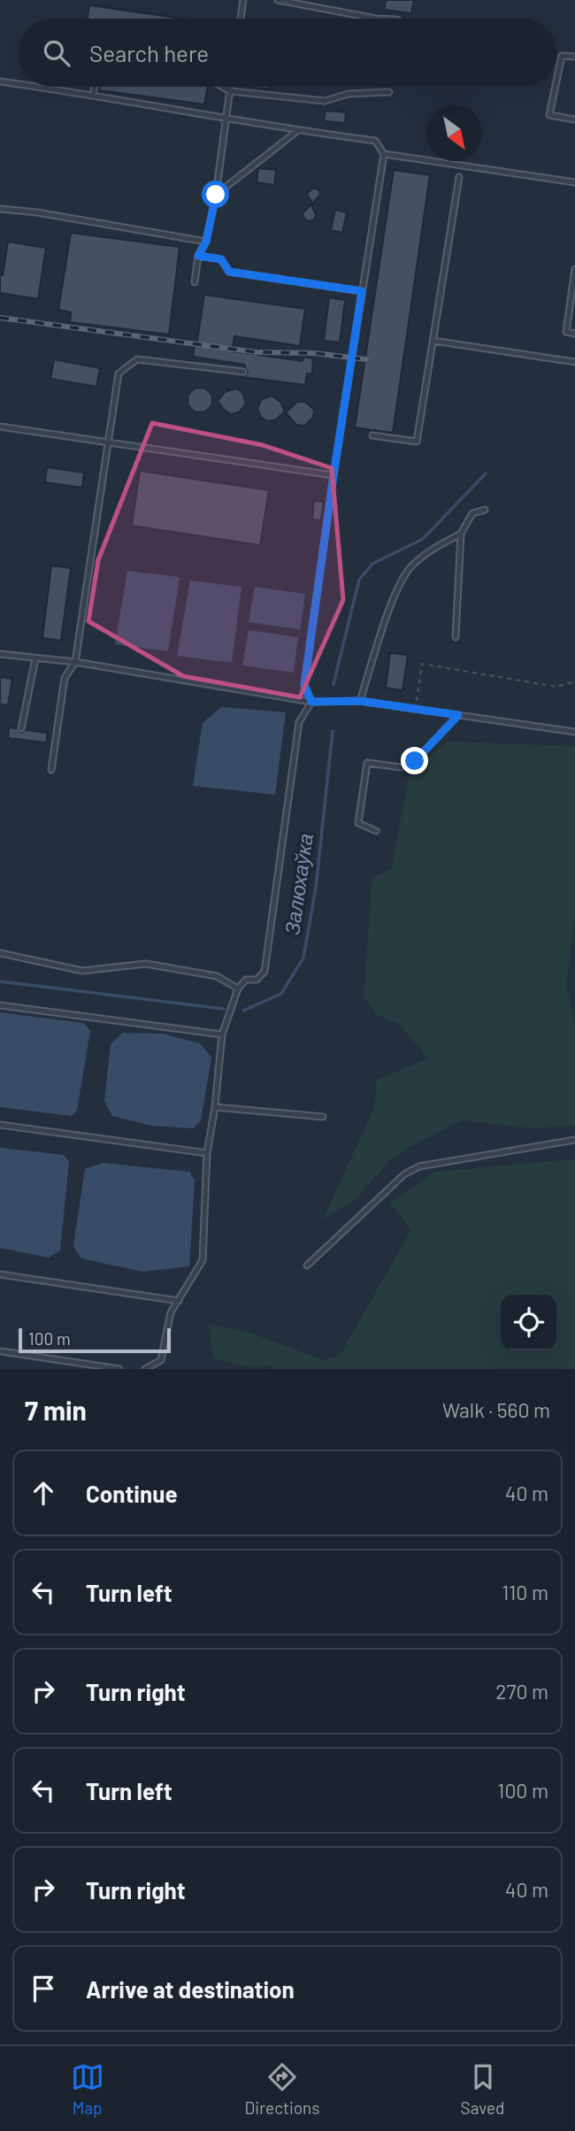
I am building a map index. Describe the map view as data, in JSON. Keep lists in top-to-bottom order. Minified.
{"water":["Залюхаўка"],"scale_bar":"100 m","north":"bottom right","page":{"search":"Search here","scale":"100 m","heading":["7 min","Walk · 560 m"],"list":[["Continue","40 m"],["Turn left","110 m"],["Turn right","270 m"],["Turn left","100 m"],["Turn right","40 m"],"Arrive at destination"],"nav":["Map","Directions","Saved"]}}
